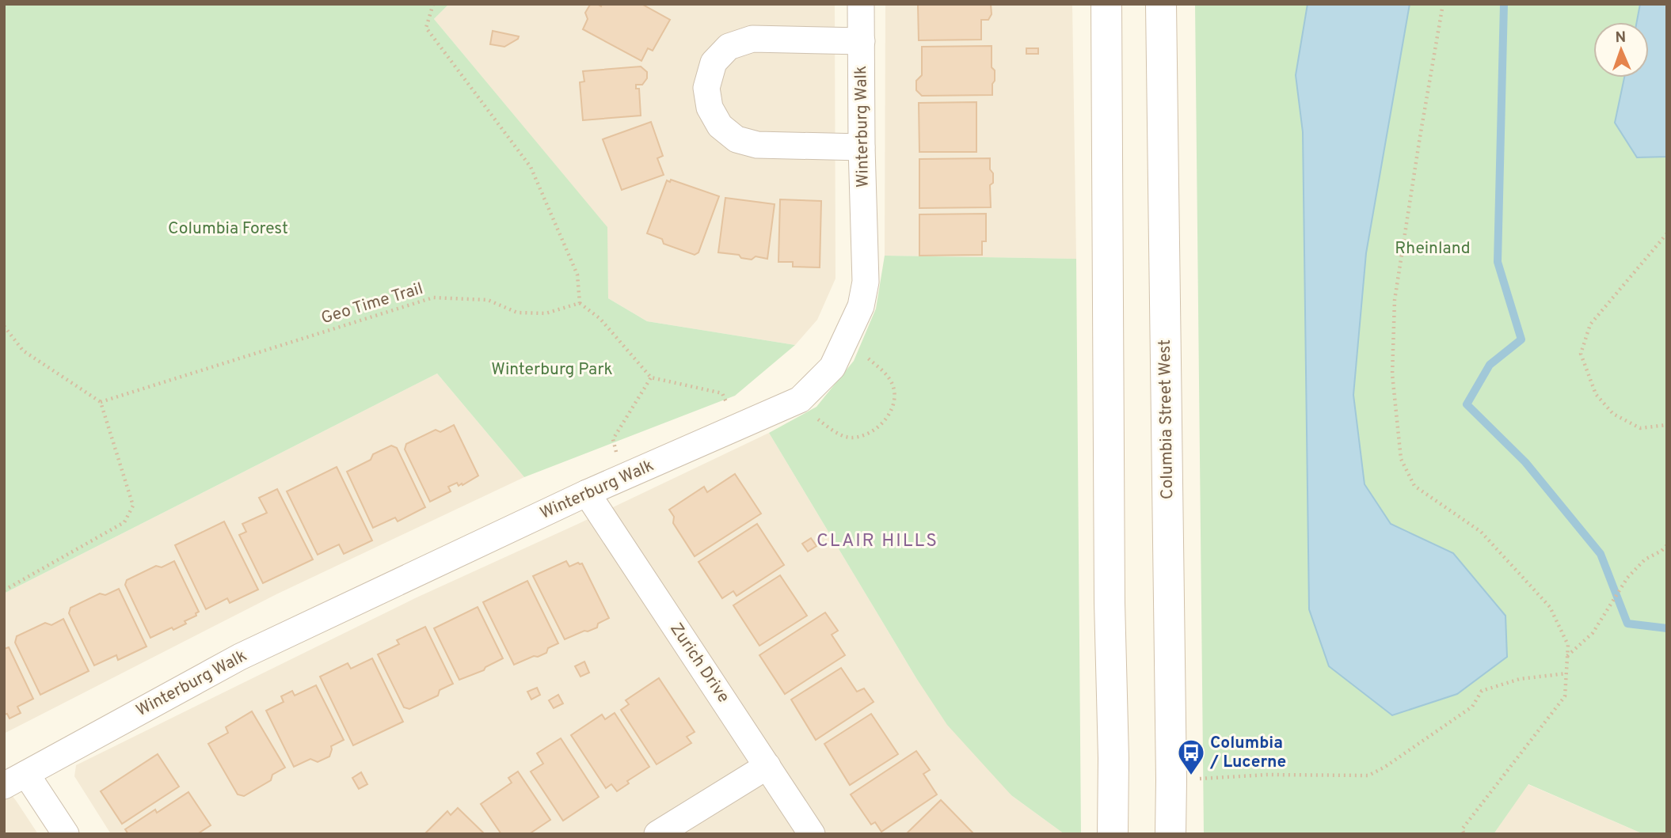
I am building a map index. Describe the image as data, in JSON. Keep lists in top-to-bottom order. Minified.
{"streets":{"main road":["Columbia Street West"],"street":["Winterburg Walk","Zurich Drive"],"path":["Geo Time Trail"]},"crossings":[["Winterburg Walk","Zurich Drive"]],"districts":["CLAIR HILLS"],"parks":["Columbia Forest","Rheinland","Winterburg Park"],"places":{"bus stop":["Columbia / Lucerne"]},"north":"top"}
